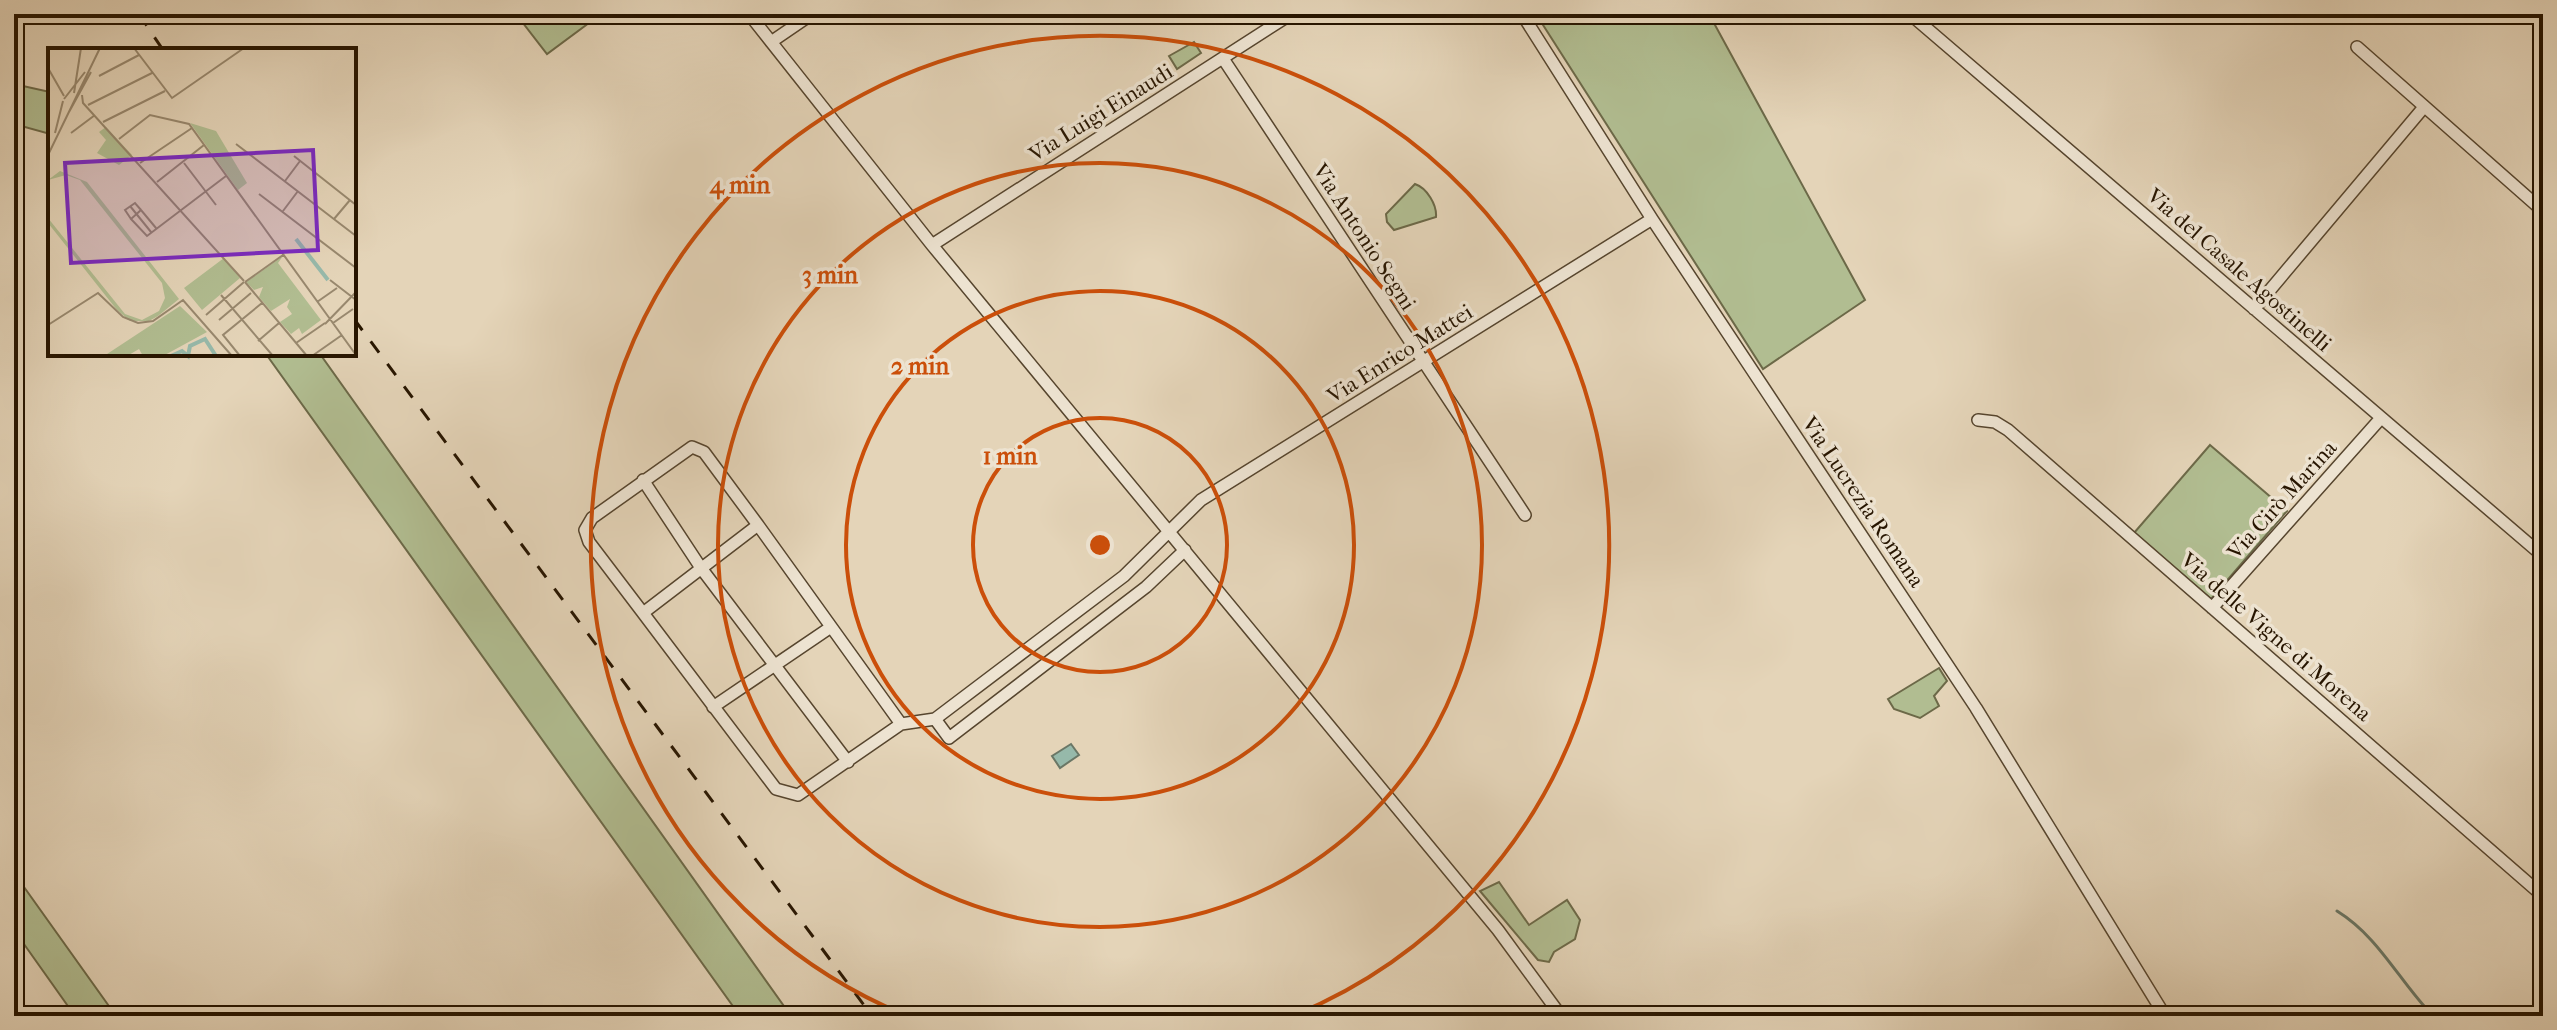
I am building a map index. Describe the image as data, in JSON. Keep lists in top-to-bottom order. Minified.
{"streets":{"street":["Via Luigi Einaudi","Via Antonio Segni","Via del Casale Agostinelli","Via Enrico Mattei","Via Cirò Marina","Via Lucrezia Romana","Via delle Vigne di Morena"]},"crossings":[["Via Luigi Einaudi","Via Antonio Segni"],["Via Antonio Segni","Via Enrico Mattei"],["Via del Casale Agostinelli","Via Cirò Marina"],["Via Enrico Mattei","Via Lucrezia Romana"],["Via Cirò Marina","Via delle Vigne di Morena"]],"rings":["4 min","3 min","2 min","1 min"]}
